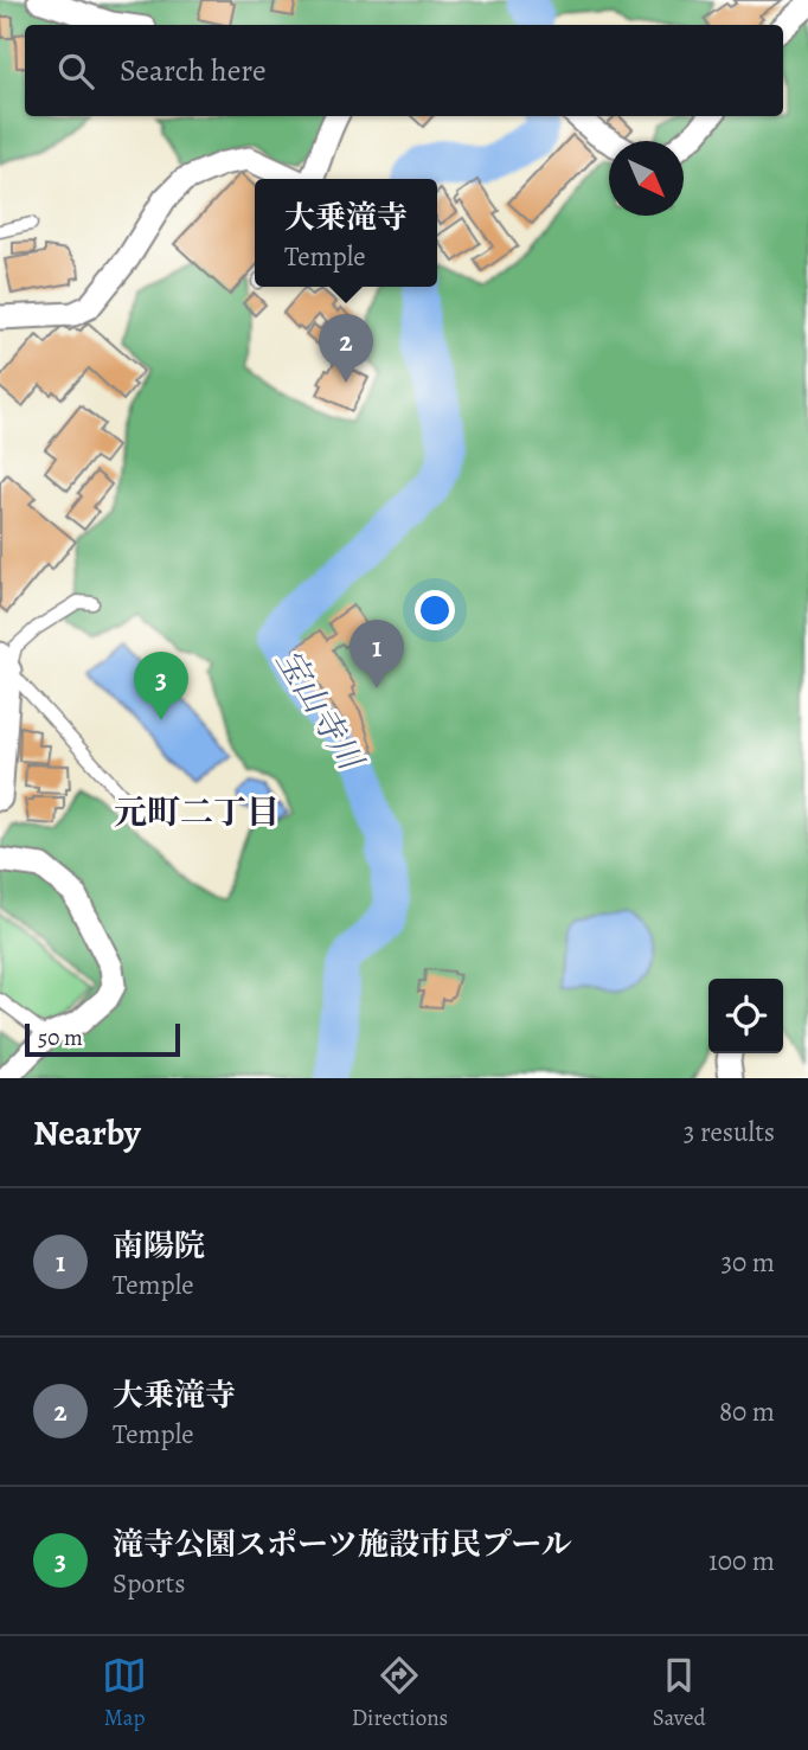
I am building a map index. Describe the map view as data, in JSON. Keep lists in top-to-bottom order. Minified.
{"districts":["元町二丁目"],"water":["宝山寺川"],"scale_bar":"50 m","north":"bottom right","page":{"search":"Search here","popup":["大乗滝寺","Temple"],"pins":["2","1","3"],"scale":"50 m","heading":["Nearby","3 results"],"list":[{"mark":"1","name":"南陽院","note":"Temple","value":"30 m"},{"mark":"2","name":"大乗滝寺","note":"Temple","value":"80 m"},{"mark":"3","name":"滝寺公園スポーツ施設市民プール","note":"Sports","value":"100 m"}],"nav":["Map","Directions","Saved"]}}
